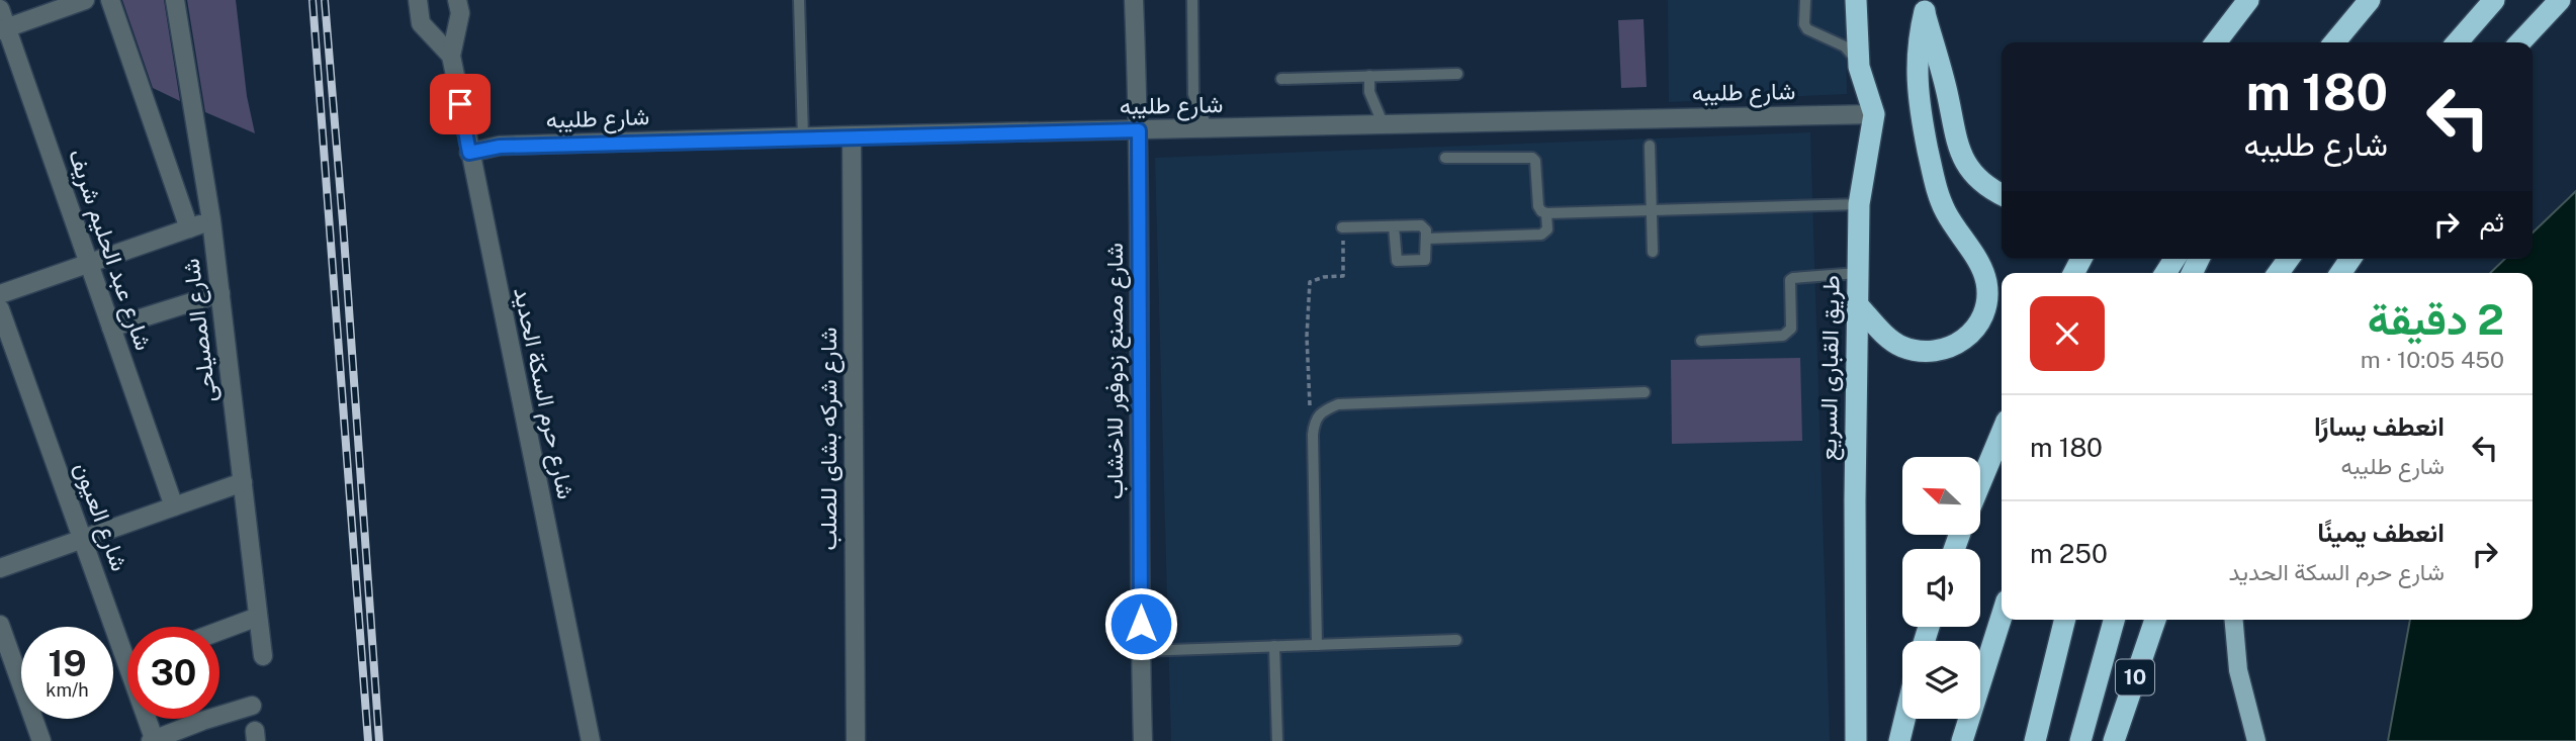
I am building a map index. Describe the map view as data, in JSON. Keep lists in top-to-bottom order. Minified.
{"streets":{"highway":["طريق القبارى السريع","10"],"street":["شارع طليبه","شارع عبد الحليم شريف","شارع المصيلحى","شارع مصنع زدوفور للاخشاب","شارع حرم السكة الحديد","شارع شركه بشاى للصلب","شارع العيون"]},"crossings":[["شارع طليبه","طريق القبارى السريع"],["شارع طليبه","شارع مصنع زدوفور للاخشاب"],["شارع طليبه","شارع حرم السكة الحديد"],["شارع طليبه","شارع شركه بشاى للصلب"]],"north":"top left","page":{"turn":["180 m","شارع طليبه"],"then":"ثم","heading":["2 دقيقة","450 m · 10:05"],"list":[{"name":"انعطف يسارًا","note":"شارع طليبه","value":"180 m"},{"name":"انعطف يمينًا","note":"شارع حرم السكة الحديد","value":"250 m"}],"speed":"19 km/h","limit":"30"}}
